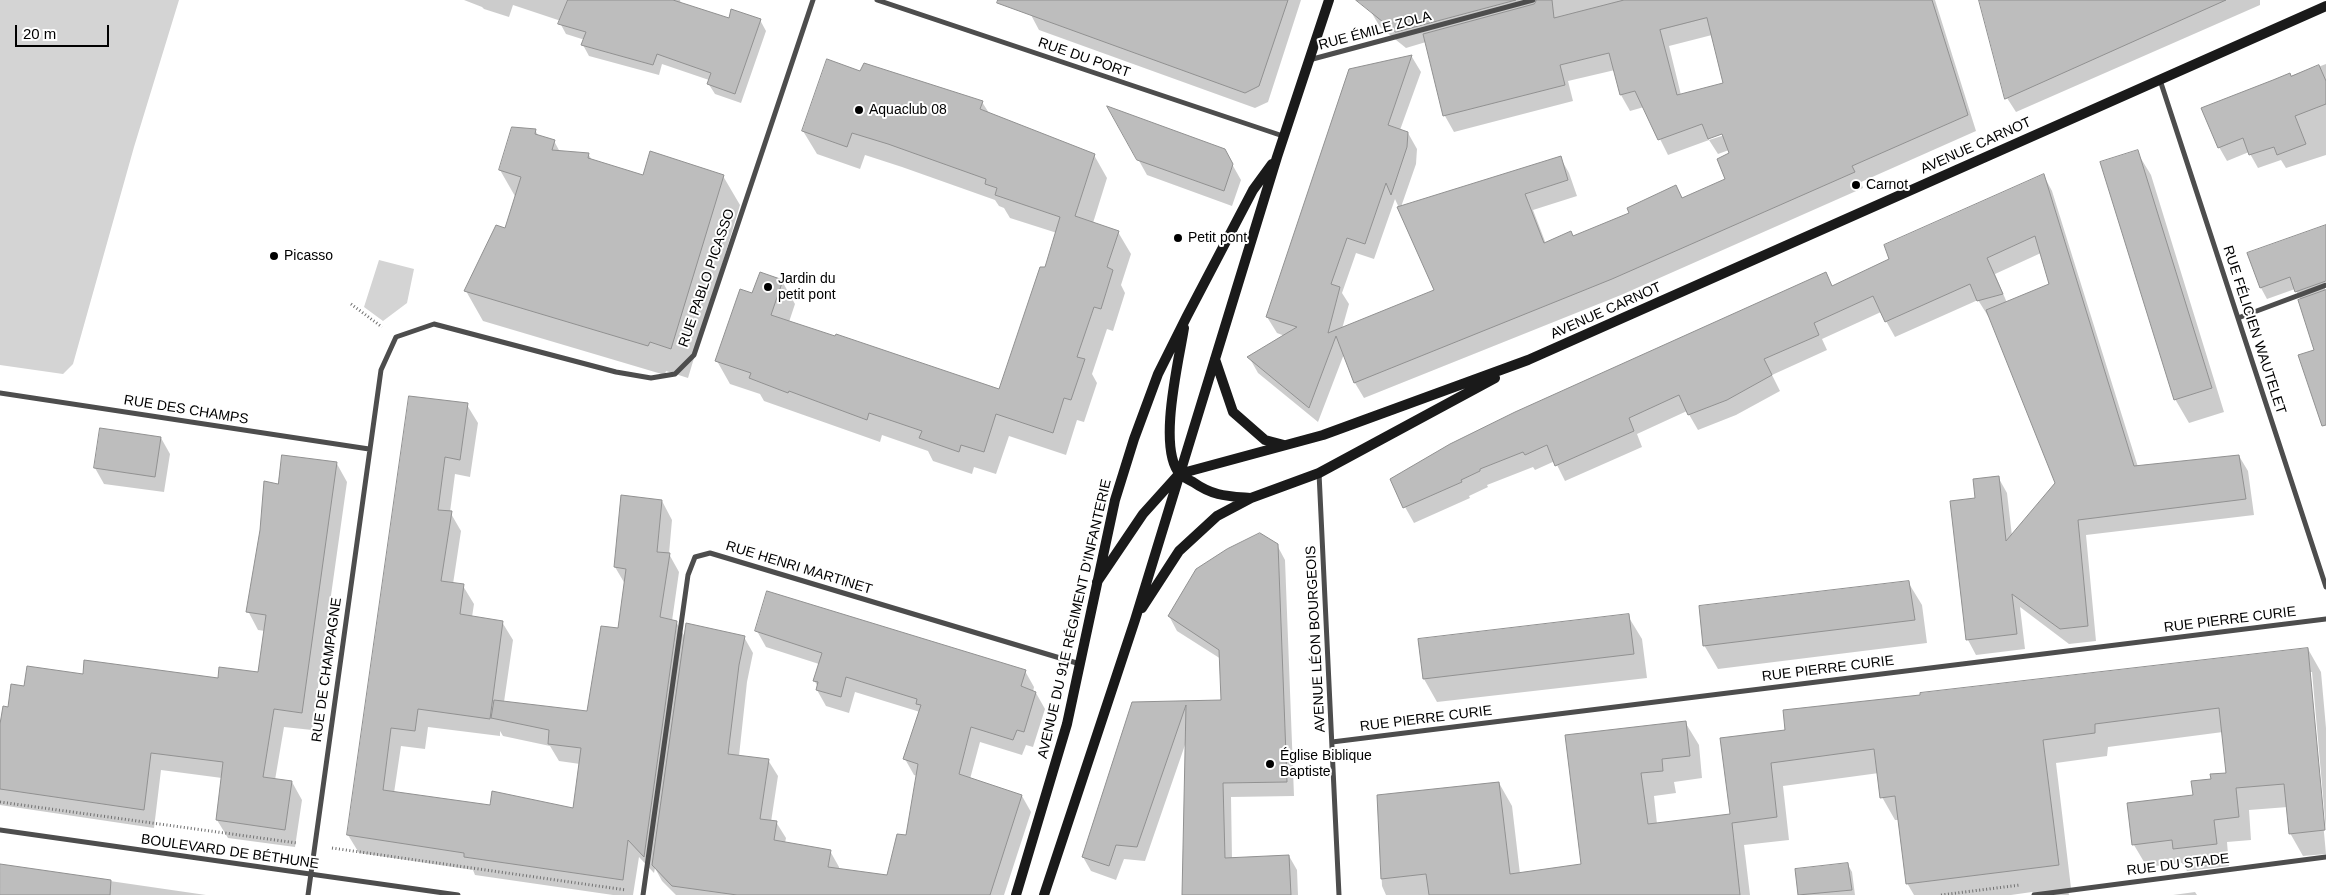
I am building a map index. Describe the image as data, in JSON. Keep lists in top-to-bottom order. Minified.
{"streets":{"main road":["AVENUE CARNOT","AVENUE DU 91E RÉGIMENT D'INFANTERIE"],"street":["RUE ÉMILE ZOLA","RUE DU PORT","RUE PABLO PICASSO","RUE FÉLICIEN WAUTELET","RUE DES CHAMPS","RUE HENRI MARTINET","RUE PIERRE CURIE","AVENUE LÉON BOURGEOIS","RUE DE CHAMPAGNE","BOULEVARD DE BÉTHUNE","RUE DU STADE"]},"crossings":[["AVENUE CARNOT","RUE FÉLICIEN WAUTELET"],["AVENUE CARNOT","AVENUE LÉON BOURGEOIS"],["RUE DES CHAMPS","RUE DE CHAMPAGNE"],["RUE HENRI MARTINET","AVENUE DU 91E RÉGIMENT D'INFANTERIE"],["RUE PIERRE CURIE","AVENUE LÉON BOURGEOIS"],["RUE DE CHAMPAGNE","BOULEVARD DE BÉTHUNE"]],"places":["Aquaclub 08","Carnot","Petit pont","Picasso","Jardin du petit pont","Église Biblique Baptiste"],"scale_bar":"20 m"}
